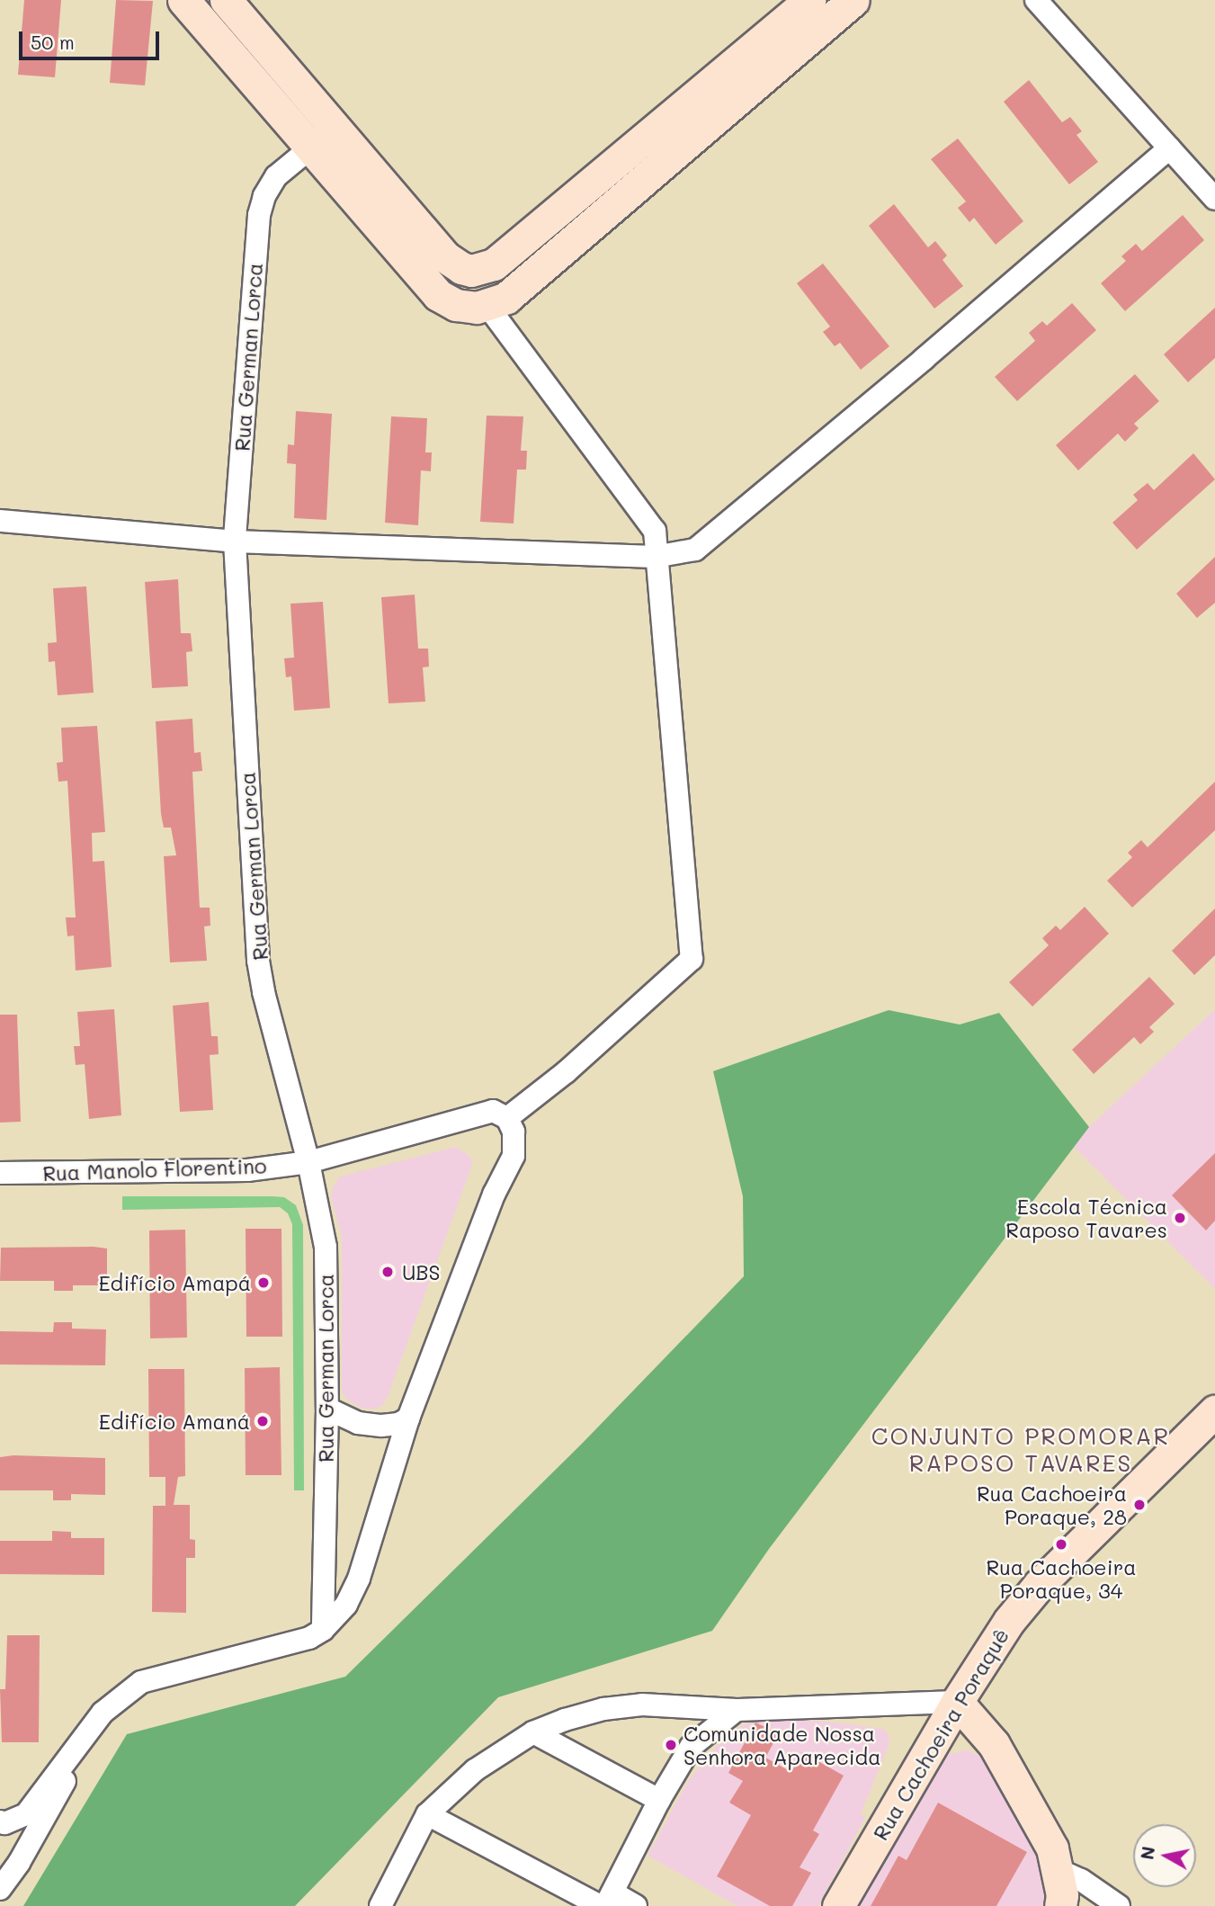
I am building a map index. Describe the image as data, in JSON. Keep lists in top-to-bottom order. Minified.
{"streets":{"street":["Rua German Lorca","Rua Manolo Florentino","Rua Cachoeira Poraquê"]},"crossings":[["Rua German Lorca","Rua Manolo Florentino"]],"districts":["CONJUNTO PROMORAR RAPOSO TAVARES"],"places":["Escola Técnica Raposo Tavares","UBS","Edifício Amapá","Edifício Amaná","Rua Cachoeira Poraque, 28","Rua Cachoeira Poraque, 34","Comunidade Nossa Senhora Aparecida"],"scale_bar":"50 m","north":"left"}
